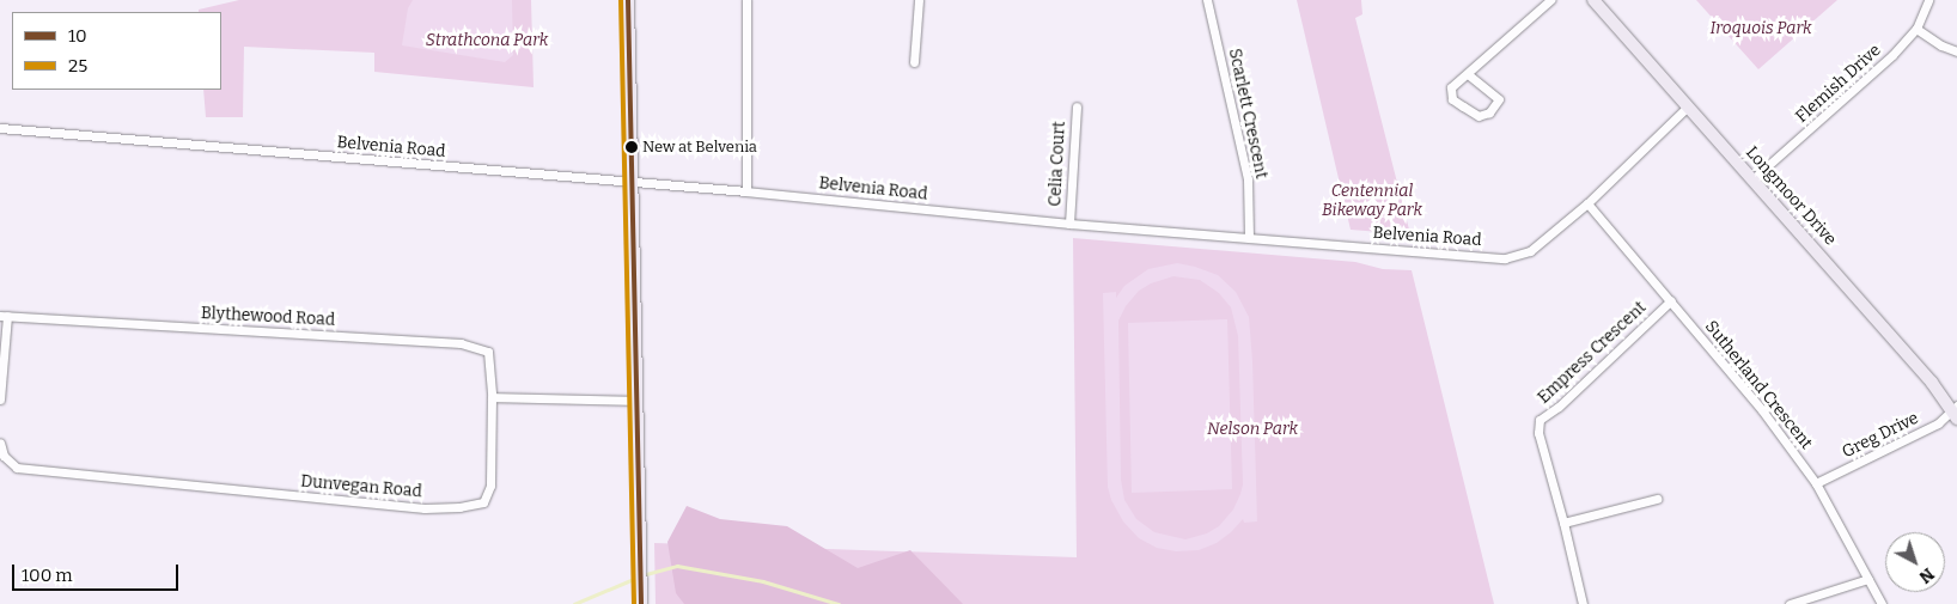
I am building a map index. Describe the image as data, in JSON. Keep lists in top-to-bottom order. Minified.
{"streets":{"main road":["Longmoor Drive"],"street":["Flemish Drive","Scarlett Crescent","Belvenia Road","Celia Court","Blythewood Road","Empress Crescent","Sutherland Crescent","Greg Drive","Dunvegan Road"]},"crossings":[["Flemish Drive","Longmoor Drive"],["Scarlett Crescent","Belvenia Road"],["Belvenia Road","Celia Court"],["Belvenia Road","Longmoor Drive"],["Belvenia Road","Sutherland Crescent"],["Longmoor Drive","Greg Drive"],["Blythewood Road","Dunvegan Road"],["Empress Crescent","Sutherland Crescent"],["Sutherland Crescent","Greg Drive"]],"parks":["Iroquois Park","Strathcona Park","Centennial Bikeway Park","Nelson Park"],"places":["New at Belvenia"],"lines":["transit line 10","transit line 25"],"legend":["10","25"],"scale_bar":"100 m","north":"bottom right"}
